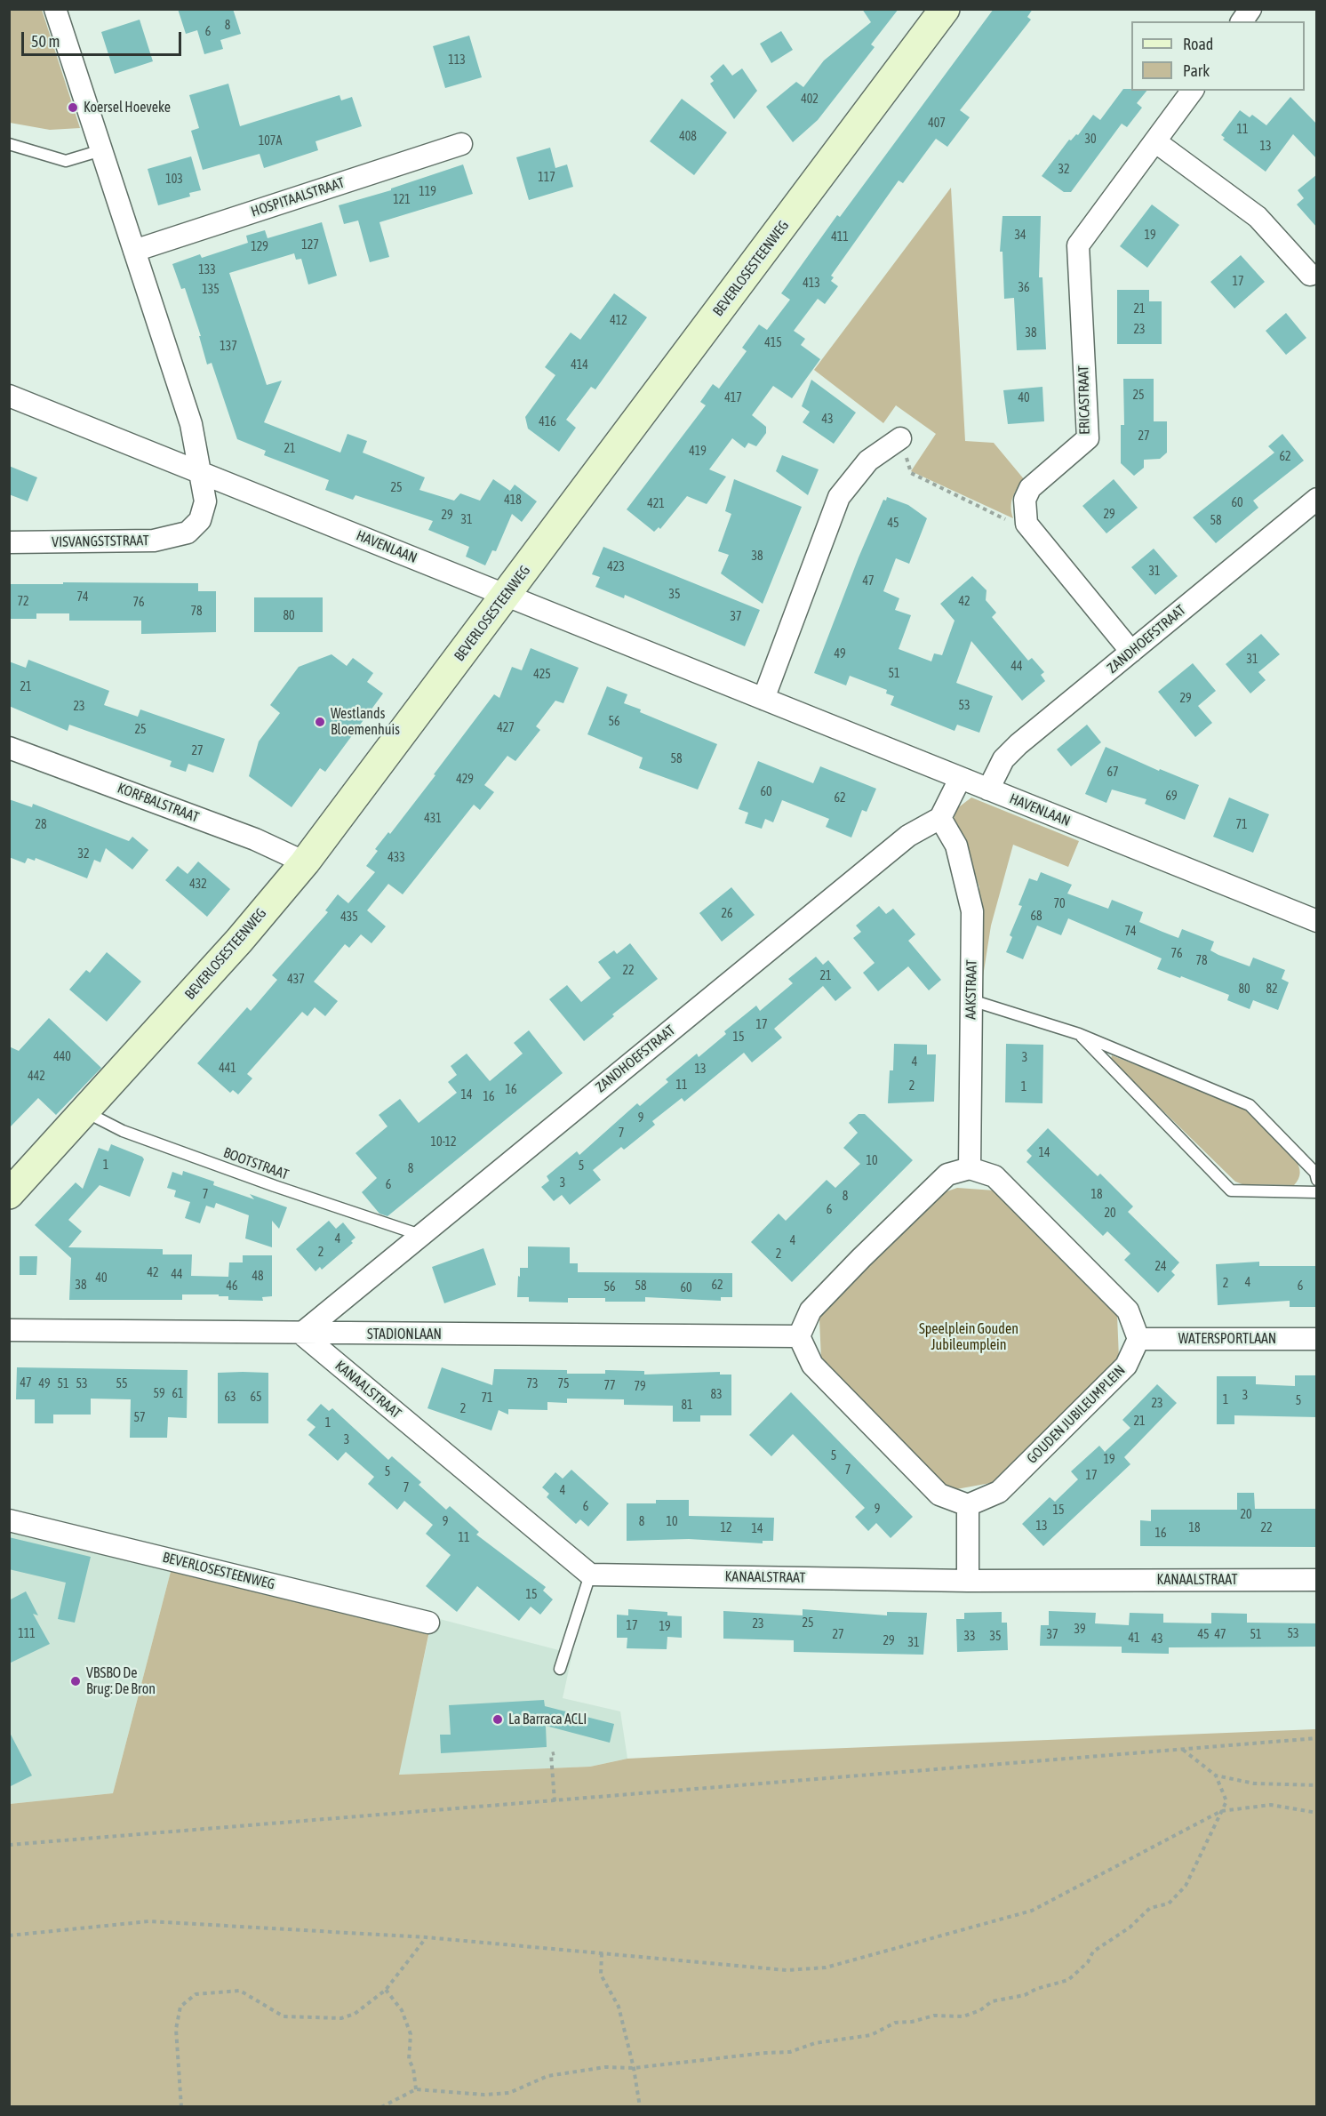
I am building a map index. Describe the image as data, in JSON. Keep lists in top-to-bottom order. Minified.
{"streets":{"street":["HOSPITAALSTRAAT","BEVERLOSESTEENWEG","ERICASTRAAT","VISVANGSTSTRAAT","HAVENLAAN","ZANDHOEFSTRAAT","KORFBALSTRAAT","AAKSTRAAT","STADIONLAAN","WATERSPORTLAAN","KANAALSTRAAT","GOUDEN JUBILEUMPLEIN"],"lane":["BOOTSTRAAT"]},"crossings":[["BEVERLOSESTEENWEG","HAVENLAAN"],["BEVERLOSESTEENWEG","KORFBALSTRAAT"],["BEVERLOSESTEENWEG","BOOTSTRAAT"],["VISVANGSTSTRAAT","HAVENLAAN"],["HAVENLAAN","ZANDHOEFSTRAAT"],["ZANDHOEFSTRAAT","AAKSTRAAT"],["ZANDHOEFSTRAAT","BOOTSTRAAT"],["ZANDHOEFSTRAAT","STADIONLAAN"],["ZANDHOEFSTRAAT","KANAALSTRAAT"],["STADIONLAAN","KANAALSTRAAT"],["WATERSPORTLAAN","GOUDEN JUBILEUMPLEIN"]],"parks":["Speelplein Gouden Jubileumplein"],"places":["Koersel Hoeveke","Westlands Bloemenhuis","VBSBO De Brug: De Bron","La Barraca ACLI"],"house_numbers":["8","6","113","402","407","11","408","30","107A","13","32","117","103","119","121","34","19","411","127","129","133","17","413","36","135","21","412","23","38","415","137","414","25","417","40","43","416","27","21","419","62","25","418","60","421","29","29","31","58","45","38","423","31","47","35","74","72","42","76","78","80","37","49","31","44","51","425","21","29","53","23","56","427","25","27","58","67","429","60","69","62","431","28","71","32","433","432","70","26","68","435","74","76","78","22","21","437","80","82","17","15","440","3","4","441","13","442","11","2","1","16","14","16","9","7","10-12","14","10","1","5","8","3","6","7","18","8","6","20","4","4","2","2","24","42","44","48","40","4","2","38","62","46","58","6","56","60","47","49","51","53","55","73","75","77","79","59","61","83","3","63","65","71","1","5","23","81","2","57","21","1","3","5","19","7","5","17","7","4","6","9","15","20","9","8","10","13","12","18","22","14","16","11","15","25","23","17","19","39","111","53","27","37","45","47","51","33","35","41","43","29","31"],"legend":["Road","Park"],"scale_bar":"50 m"}
